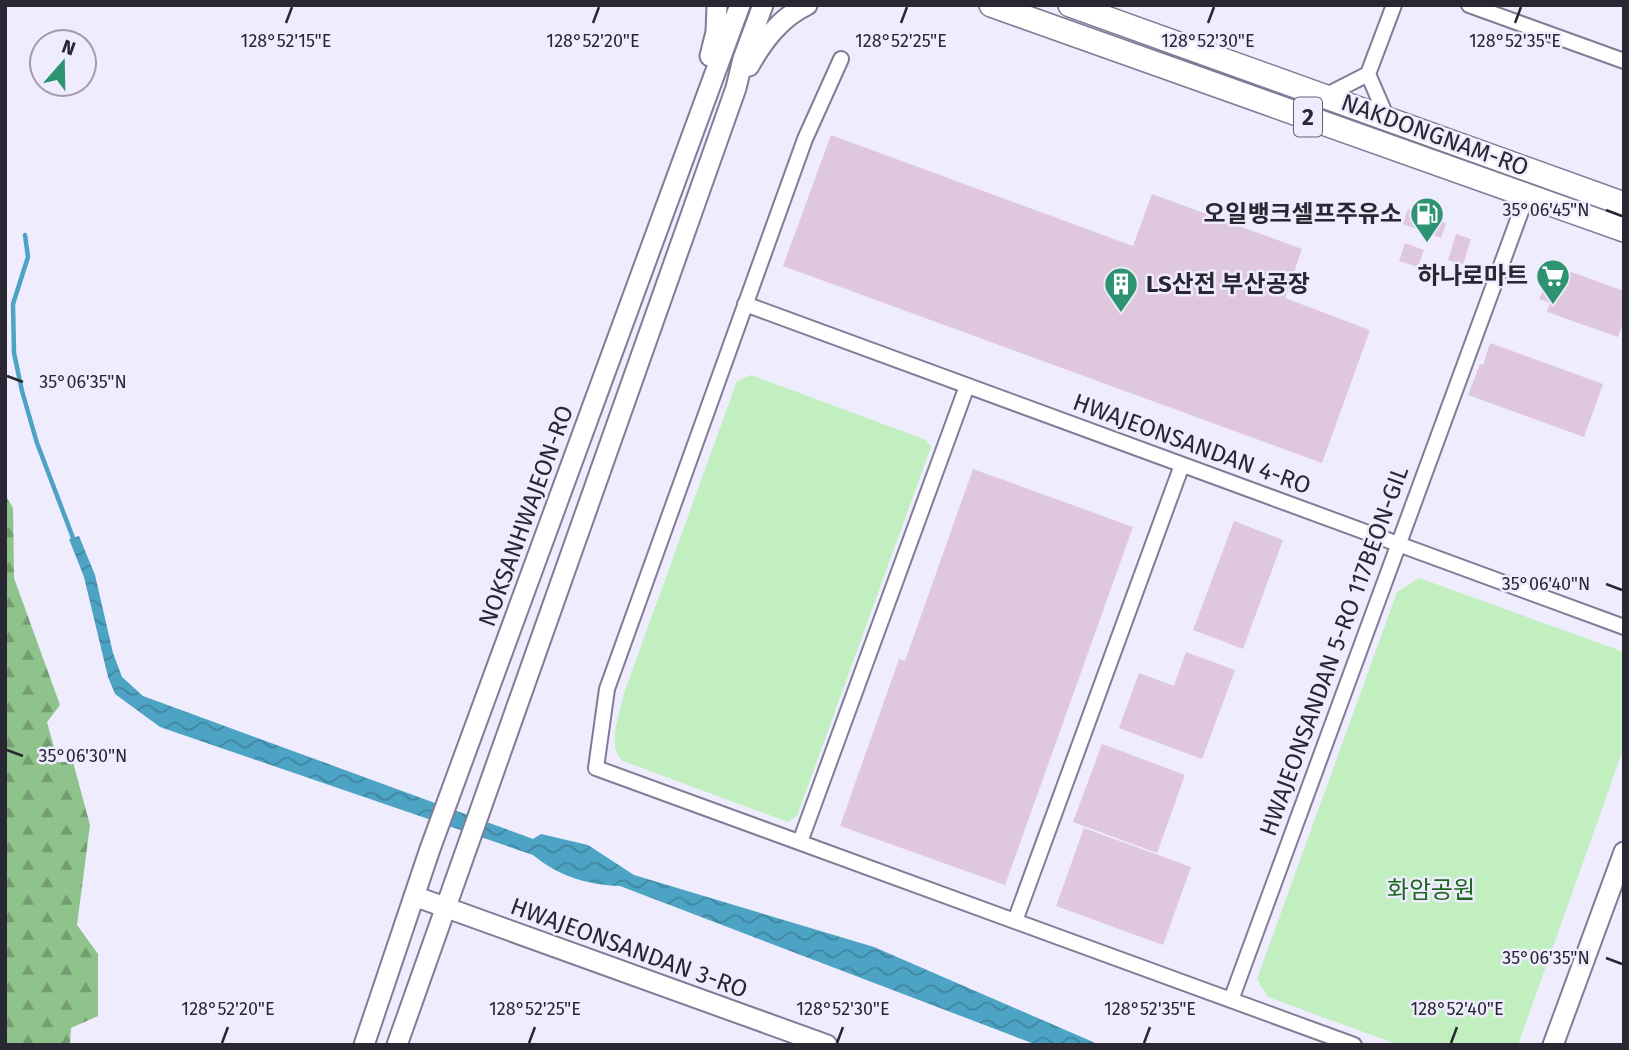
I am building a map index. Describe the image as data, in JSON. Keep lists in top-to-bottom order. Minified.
{"streets":{"main road":["2","NAKDONGNAM-RO","NOKSANHWAJEON-RO","HWAJEONSANDAN 3-RO"],"street":["HWAJEONSANDAN 4-RO","HWAJEONSANDAN 5-RO 117BEON-GIL"]},"crossings":[["NAKDONGNAM-RO","HWAJEONSANDAN 5-RO 117BEON-GIL"],["HWAJEONSANDAN 4-RO","HWAJEONSANDAN 5-RO 117BEON-GIL"],["NOKSANHWAJEON-RO","HWAJEONSANDAN 3-RO"]],"parks":["화암공원"],"places":{"fuel station":["오일뱅크셀프주유소"],"supermarket":["하나로마트"],"building":["LS산전 부산공장"]},"north":"top","coordinates":["128°52'15\"E","128°52'20\"E","128°52'25\"E","128°52'30\"E","128°52'35\"E","35°06'45\"N","35°06'35\"N","35°06'40\"N","35°06'30\"N","128°52'40\"E"]}
